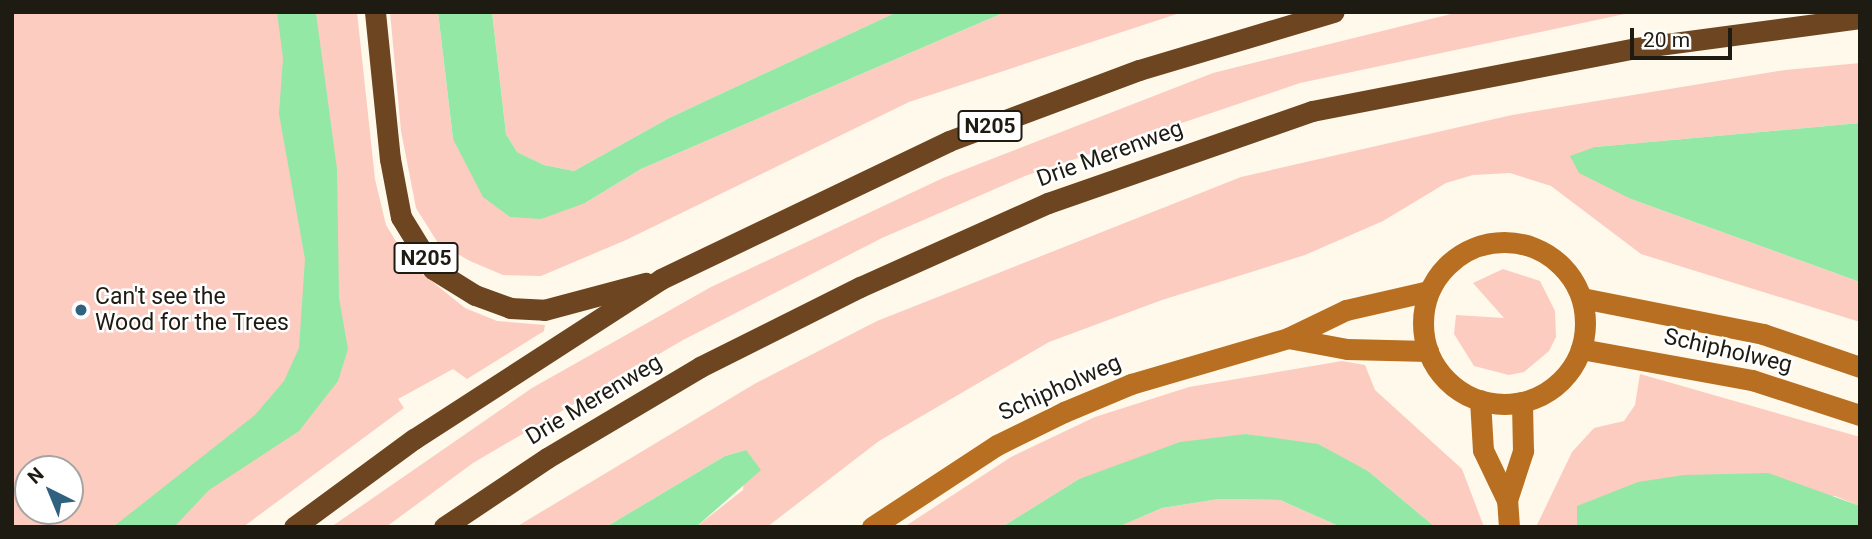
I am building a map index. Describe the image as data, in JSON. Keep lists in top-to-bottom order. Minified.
{"streets":{"highway":["N205","Drie Merenweg"],"main road":["Schipholweg"]},"places":["Can't see the Wood for the Trees"],"scale_bar":"20 m","north":"top left"}
